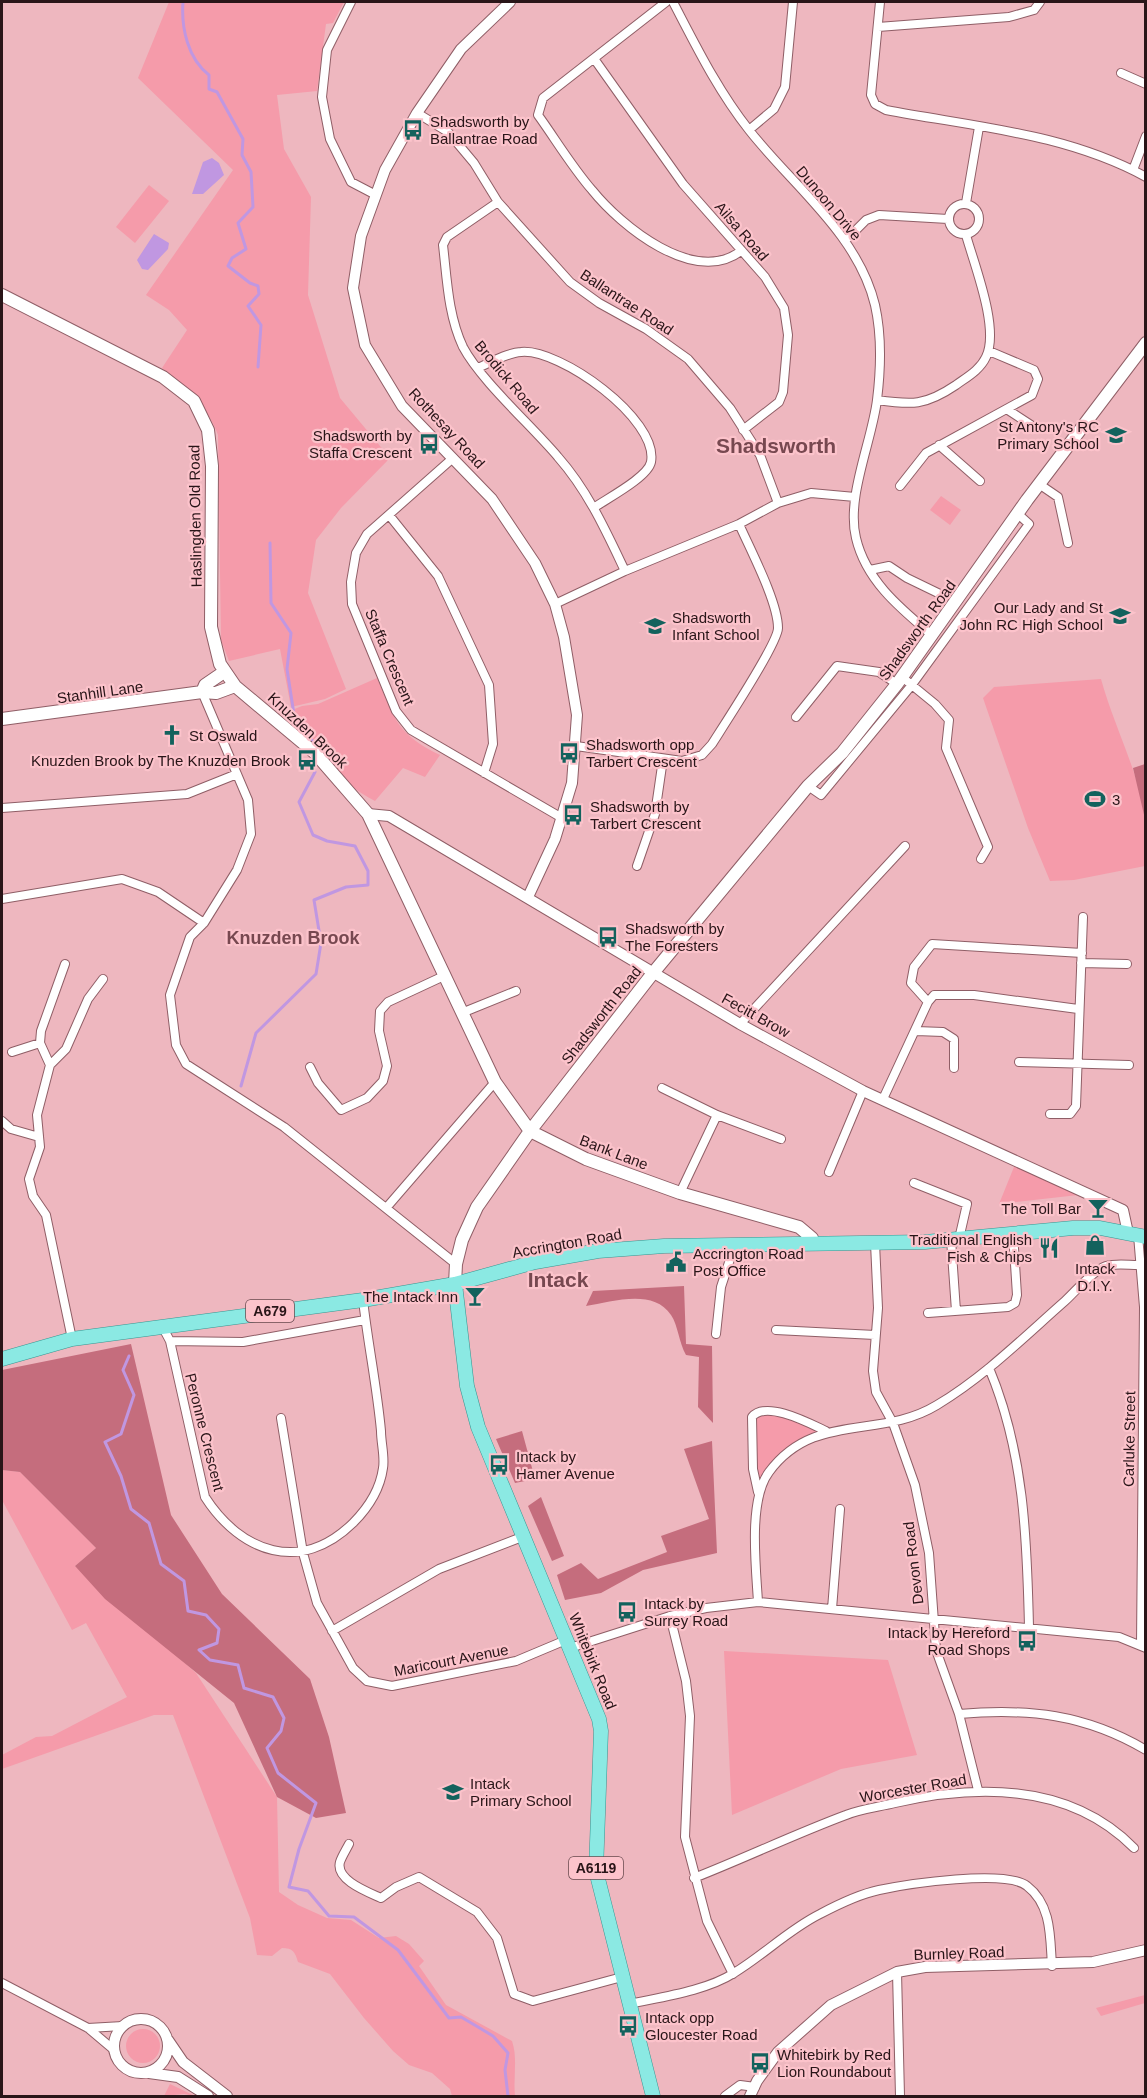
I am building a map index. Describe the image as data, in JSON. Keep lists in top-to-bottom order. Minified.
{"streets":{"main road":["Haslingden Old Road","Shadsworth Road","Stanhill Lane","Knuzden Brook","Bank Lane","Accrington Road","A679","Whitebirk Road","A6119"],"street":["Dunoon Drive","Ailsa Road","Ballantrae Road","Brodick Road","Rothesay Road","Staffa Crescent","Fecitt Brow","Peronne Crescent","Carluke Street","Devon Road","Maricourt Avenue","Worcester Road","Burnley Road"]},"crossings":[["Dunoon Drive","Shadsworth Road"],["Ailsa Road","Ballantrae Road"],["Ballantrae Road","Brodick Road"],["Ballantrae Road","Rothesay Road"],["Rothesay Road","Staffa Crescent"],["Rothesay Road","Fecitt Brow"],["Haslingden Old Road","Knuzden Brook"],["Shadsworth Road","Fecitt Brow"],["Shadsworth Road","Bank Lane"],["Shadsworth Road","Accrington Road"],["Shadsworth Road","Whitebirk Road"],["Stanhill Lane","Knuzden Brook"],["Knuzden Brook","Fecitt Brow"],["Knuzden Brook","Bank Lane"],["Fecitt Brow","Bank Lane"],["Fecitt Brow","Accrington Road"],["Fecitt Brow","Carluke Street"],["Bank Lane","Accrington Road"],["Accrington Road","Peronne Crescent"],["Accrington Road","Carluke Street"],["Accrington Road","Devon Road"],["Accrington Road","Whitebirk Road"],["Peronne Crescent","Maricourt Avenue"],["Carluke Street","Maricourt Avenue"],["Devon Road","Maricourt Avenue"],["Devon Road","Worcester Road"],["Maricourt Avenue","Whitebirk Road"]],"districts":["Shadsworth","Knuzden Brook","Intack"],"places":{"bus stop":["Shadsworth by Ballantrae Road","Shadsworth by Staffa Crescent","Shadsworth opp Tarbert Crescent","Knuzden Brook by The Knuzden Brook","Shadsworth by Tarbert Crescent","Shadsworth by The Foresters","Intack by Hamer Avenue","Intack by Surrey Road","Intack by Hereford Road Shops","Intack opp Gloucester Road","Whitebirk by Red Lion Roundabout"],"school or university":["St Antony's RC Primary School","Our Lady and St John RC High School","Shadsworth Infant School","Intack Primary School"],"church":["St Oswald"],"sports":["3"],"bar":["The Toll Bar","The Intack Inn"],"shop":["Intack D.I.Y."],"restaurant":["Traditional English Fish & Chips"],"public building":["Accrington Road Post Office"]}}
